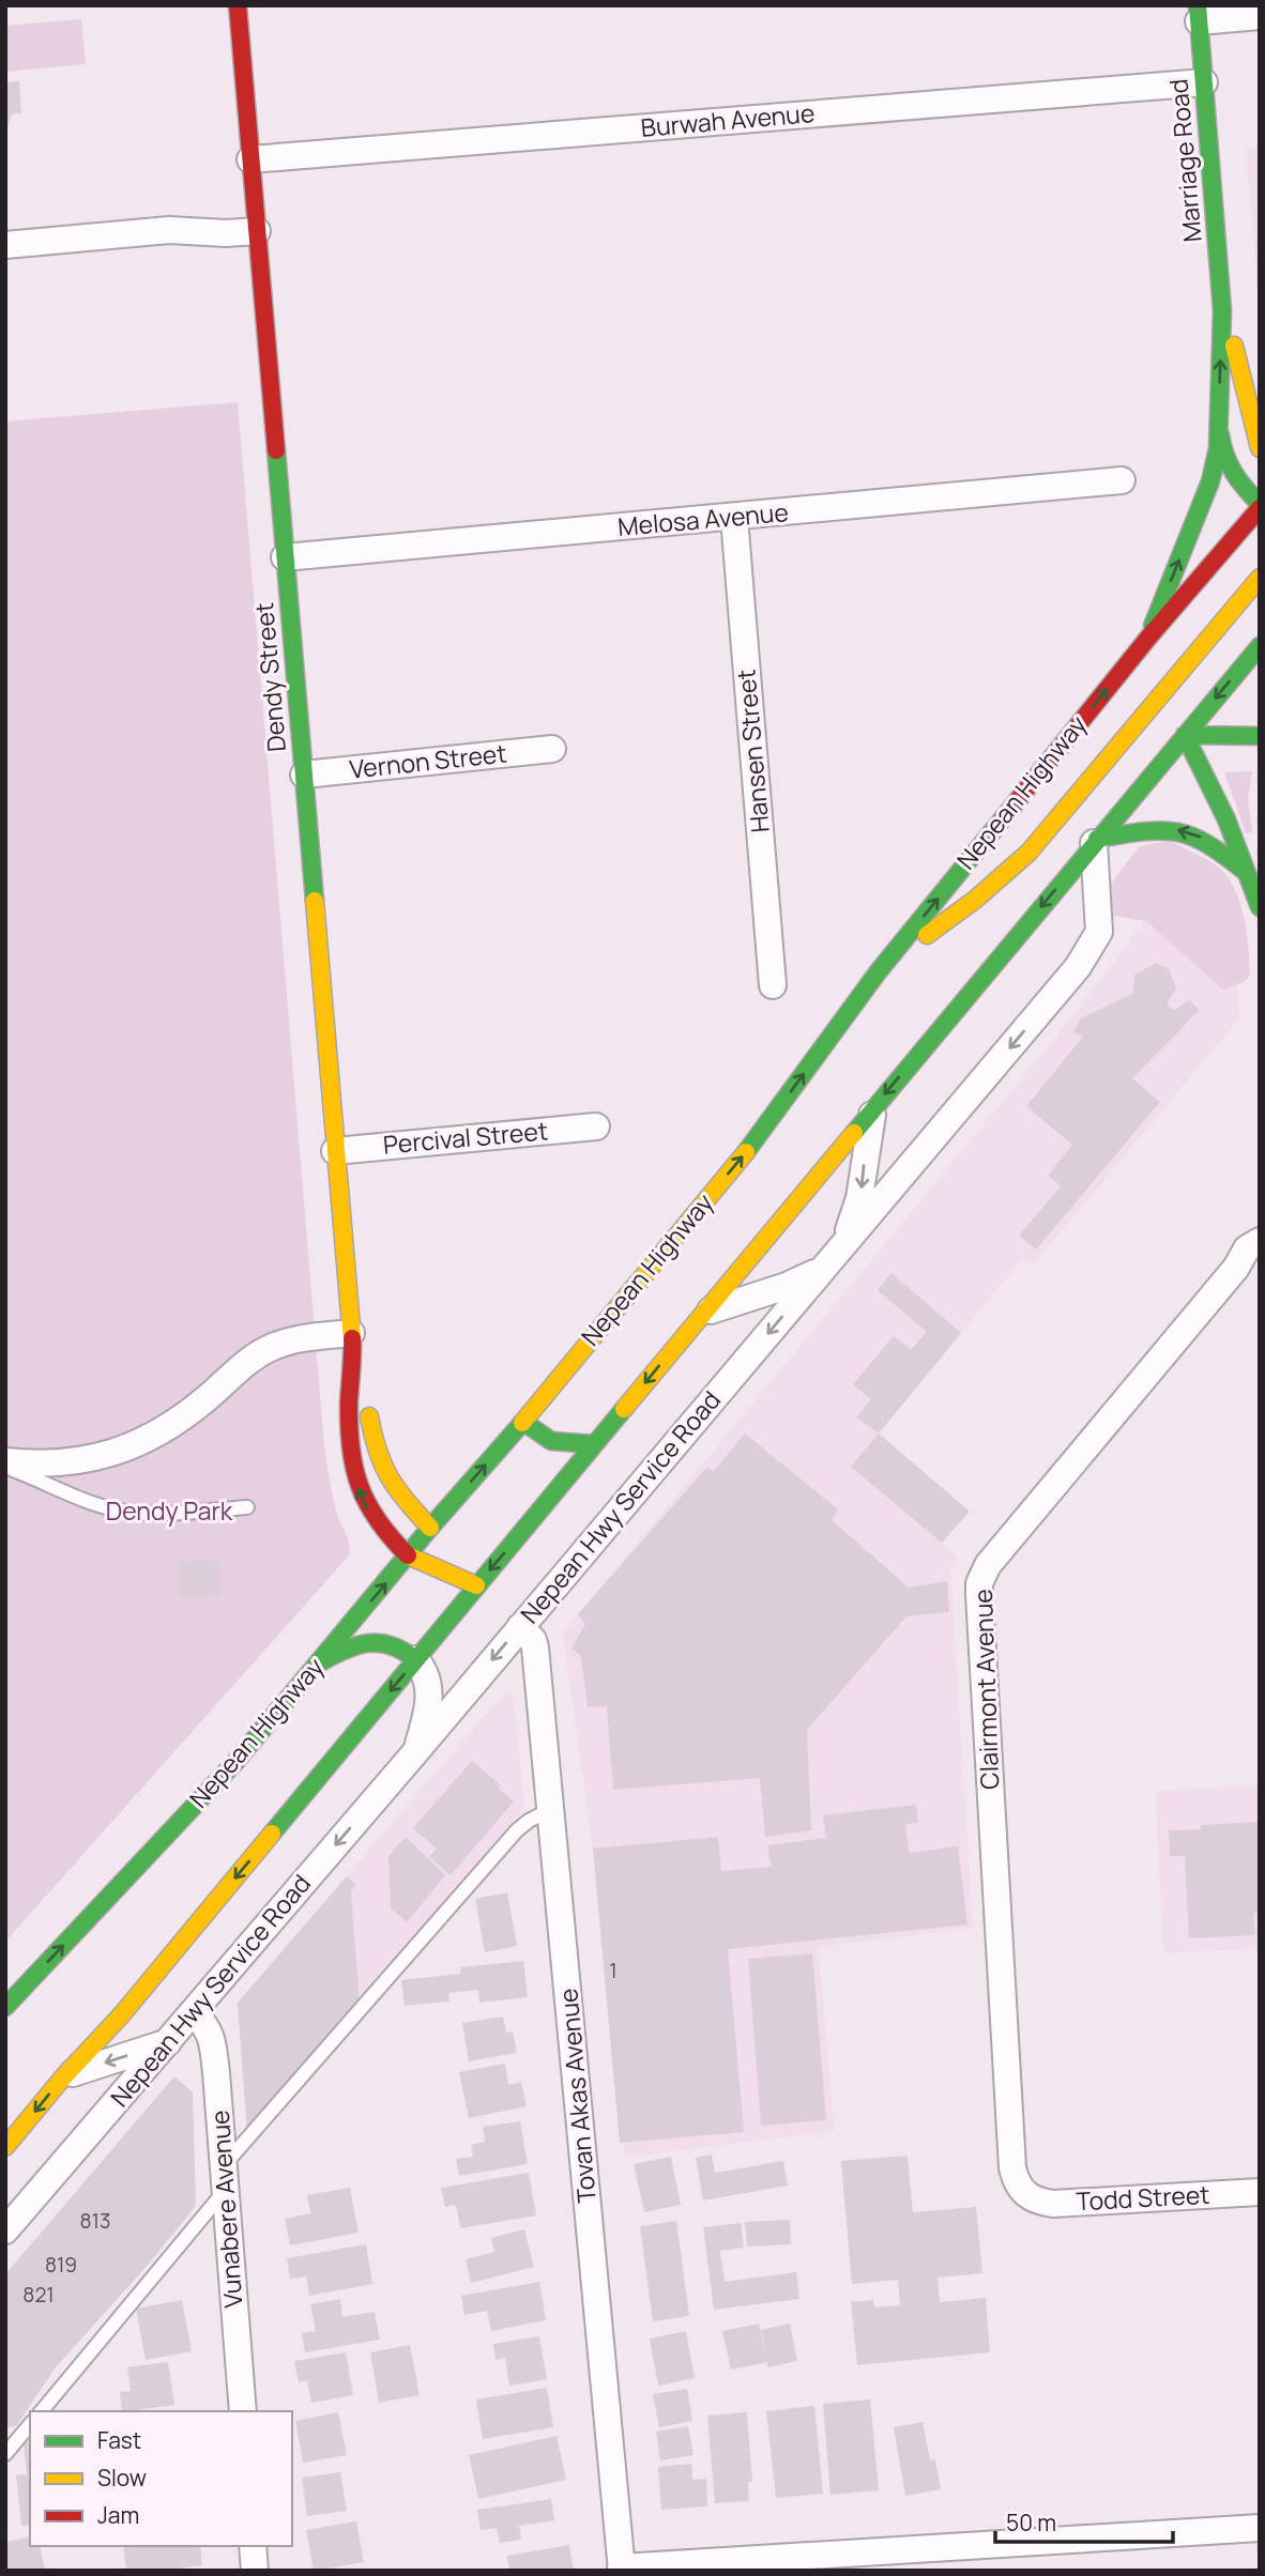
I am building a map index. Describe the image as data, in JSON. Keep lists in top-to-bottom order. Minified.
{"streets":{"main road":["Marriage Road","Dendy Street","Nepean Highway"],"street":["Burwah Avenue","Melosa Avenue","Hansen Street","Vernon Street","Percival Street","Nepean Hwy Service Road","Clairmont Avenue","Tovan Akas Avenue","Todd Street","Vunabere Avenue"]},"crossings":[["Burwah Avenue","Marriage Road"],["Burwah Avenue","Dendy Street"],["Marriage Road","Nepean Highway"],["Melosa Avenue","Dendy Street"],["Melosa Avenue","Hansen Street"],["Dendy Street","Vernon Street"],["Dendy Street","Nepean Highway"],["Dendy Street","Percival Street"],["Nepean Hwy Service Road","Tovan Akas Avenue"],["Nepean Hwy Service Road","Vunabere Avenue"],["Clairmont Avenue","Todd Street"]],"one_way":["Marriage Road","Nepean Hwy Service Road"],"parks":["Dendy Park"],"house_numbers":["1","813","819","821"],"legend":["Fast","Slow","Jam"],"scale_bar":"50 m"}
